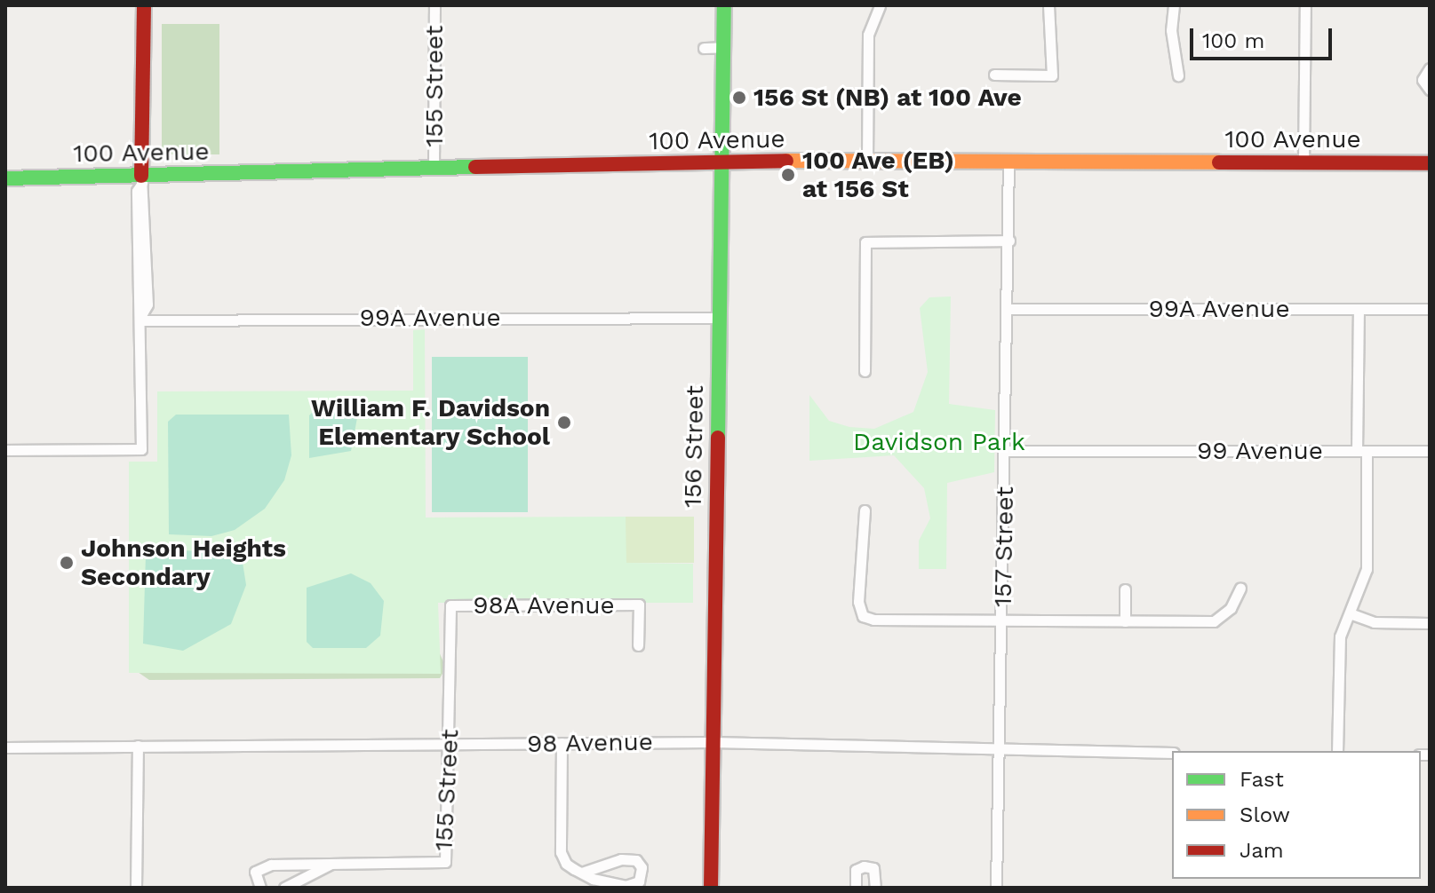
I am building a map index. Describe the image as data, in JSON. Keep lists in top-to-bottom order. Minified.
{"streets":{"main road":["100 Avenue","156 Street"],"street":["155 Street","99A Avenue","99 Avenue","157 Street","98A Avenue","98 Avenue"]},"crossings":[["155 Street","100 Avenue"],["155 Street","98A Avenue"],["155 Street","98 Avenue"],["100 Avenue","156 Street"],["100 Avenue","157 Street"],["99A Avenue","156 Street"],["99A Avenue","157 Street"],["156 Street","98 Avenue"],["99 Avenue","157 Street"],["157 Street","98 Avenue"]],"parks":["Davidson Park"],"places":["156 St (NB) at 100 Ave","100 Ave (EB) at 156 St","William F. Davidson Elementary School","Johnson Heights Secondary"],"legend":["Fast","Slow","Jam"],"scale_bar":"100 m"}
